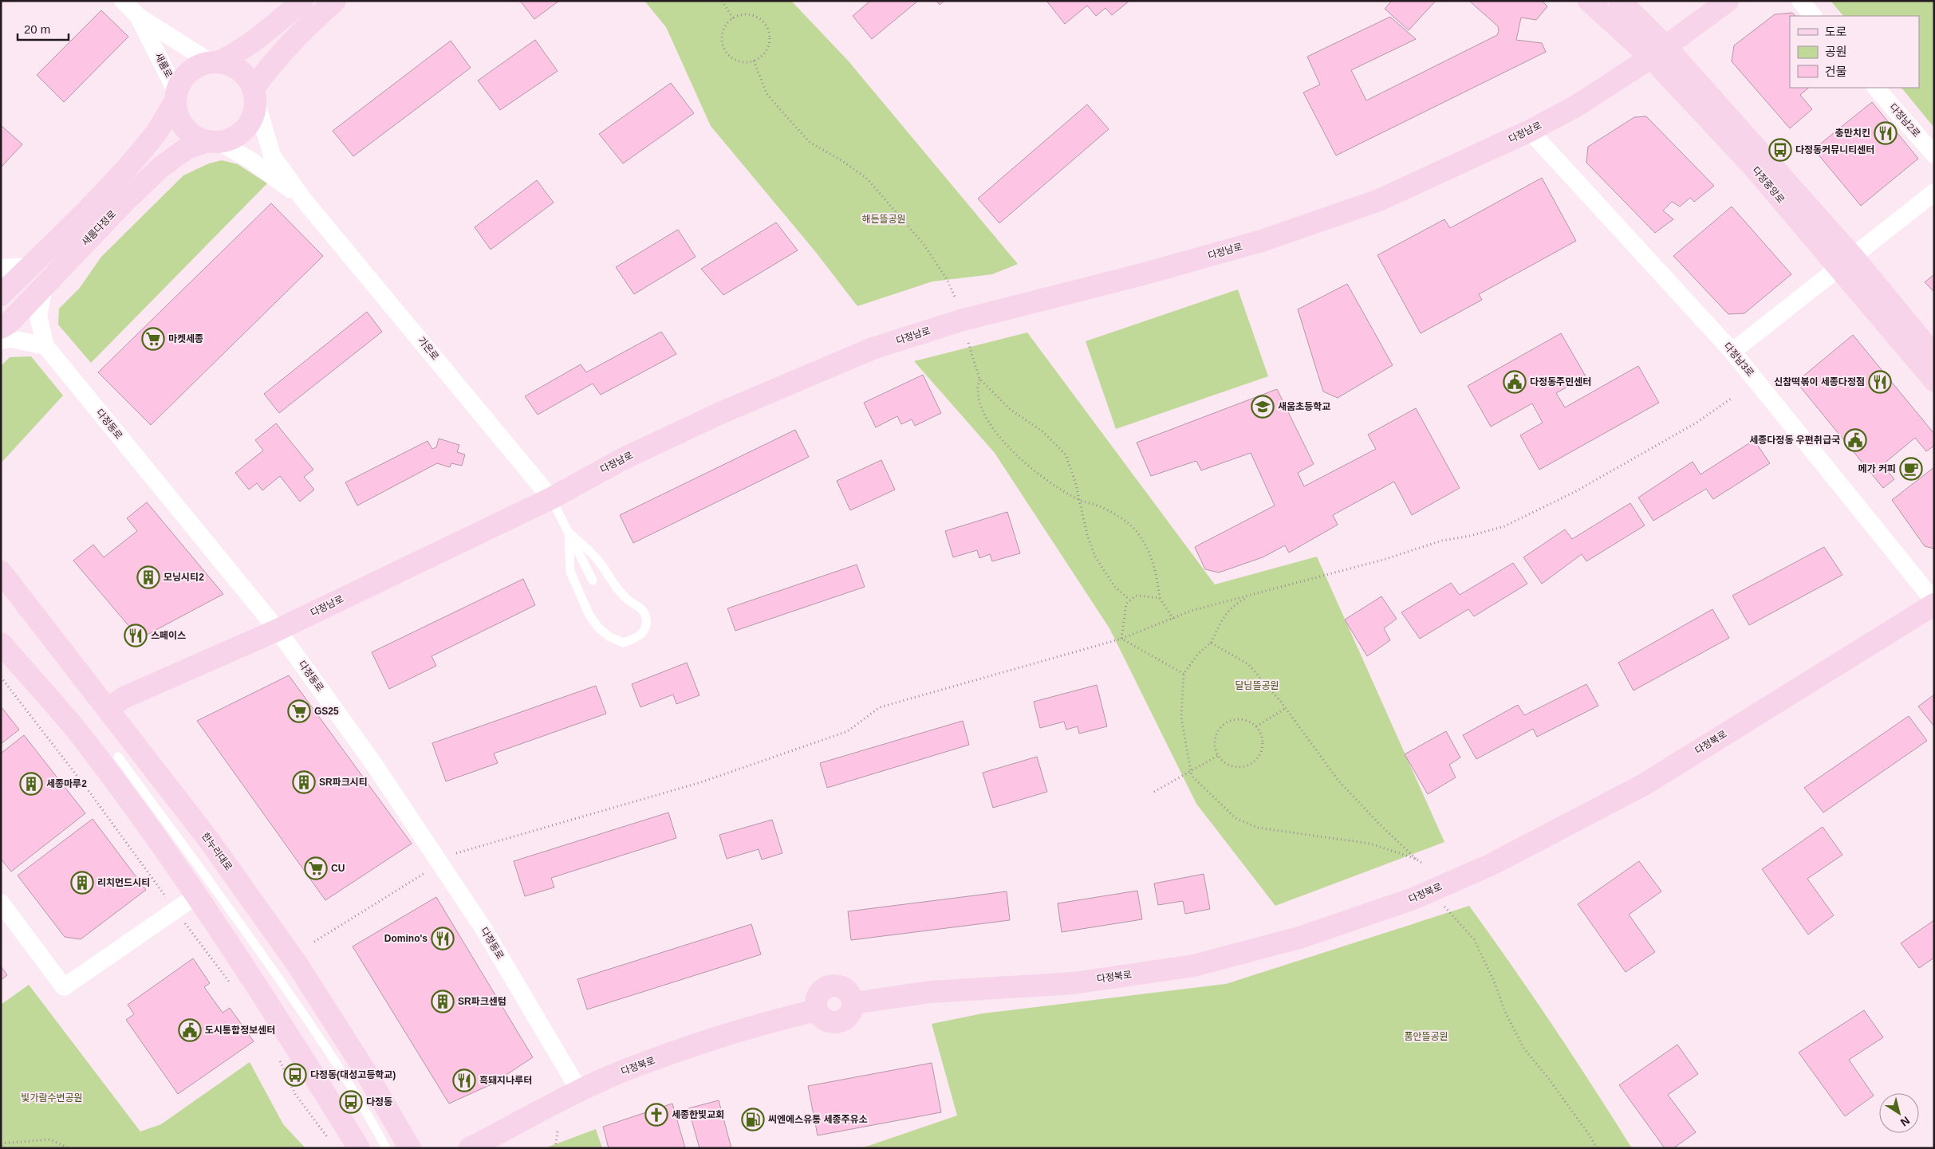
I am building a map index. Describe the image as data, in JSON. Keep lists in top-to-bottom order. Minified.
{"streets":{"street":["새롬로","다정남2로","다정남로","다정중앙로","새롬다정로","가온로","다정남3로","다정동로","다정북로","한누리대로"]},"crossings":[["새롬로","새롬다정로"],["다정남로","다정중앙로"],["다정남로","가온로"],["다정남로","다정남3로"],["다정남로","다정동로"],["다정남로","한누리대로"],["다정동로","다정북로"]],"parks":["해든뜰공원","달님뜰공원","품안뜰공원","빛가람수변공원"],"places":{"restaurant":["충만치킨","신참떡볶이 세종다정점","스페이스","Domino's","흑돼지나루터"],"bus stop":["다정동커뮤니티센터","다정동(대성고등학교)","다정동"],"supermarket":["마켓세종","GS25","CU"],"public building":["다정동주민센터","세종다정동 우편취급국","도시통합정보센터"],"school or university":["새움초등학교"],"cafe":["메가 커피"],"building":["모닝시티2","SR파크시티","세종마루2","리치먼드시티","SR파크센텀"],"church":["세종한빛교회"],"fuel station":["씨엔에스유통 세종주유소"]},"legend":["도로","공원","건물"],"scale_bar":"20 m","north":"bottom right"}
